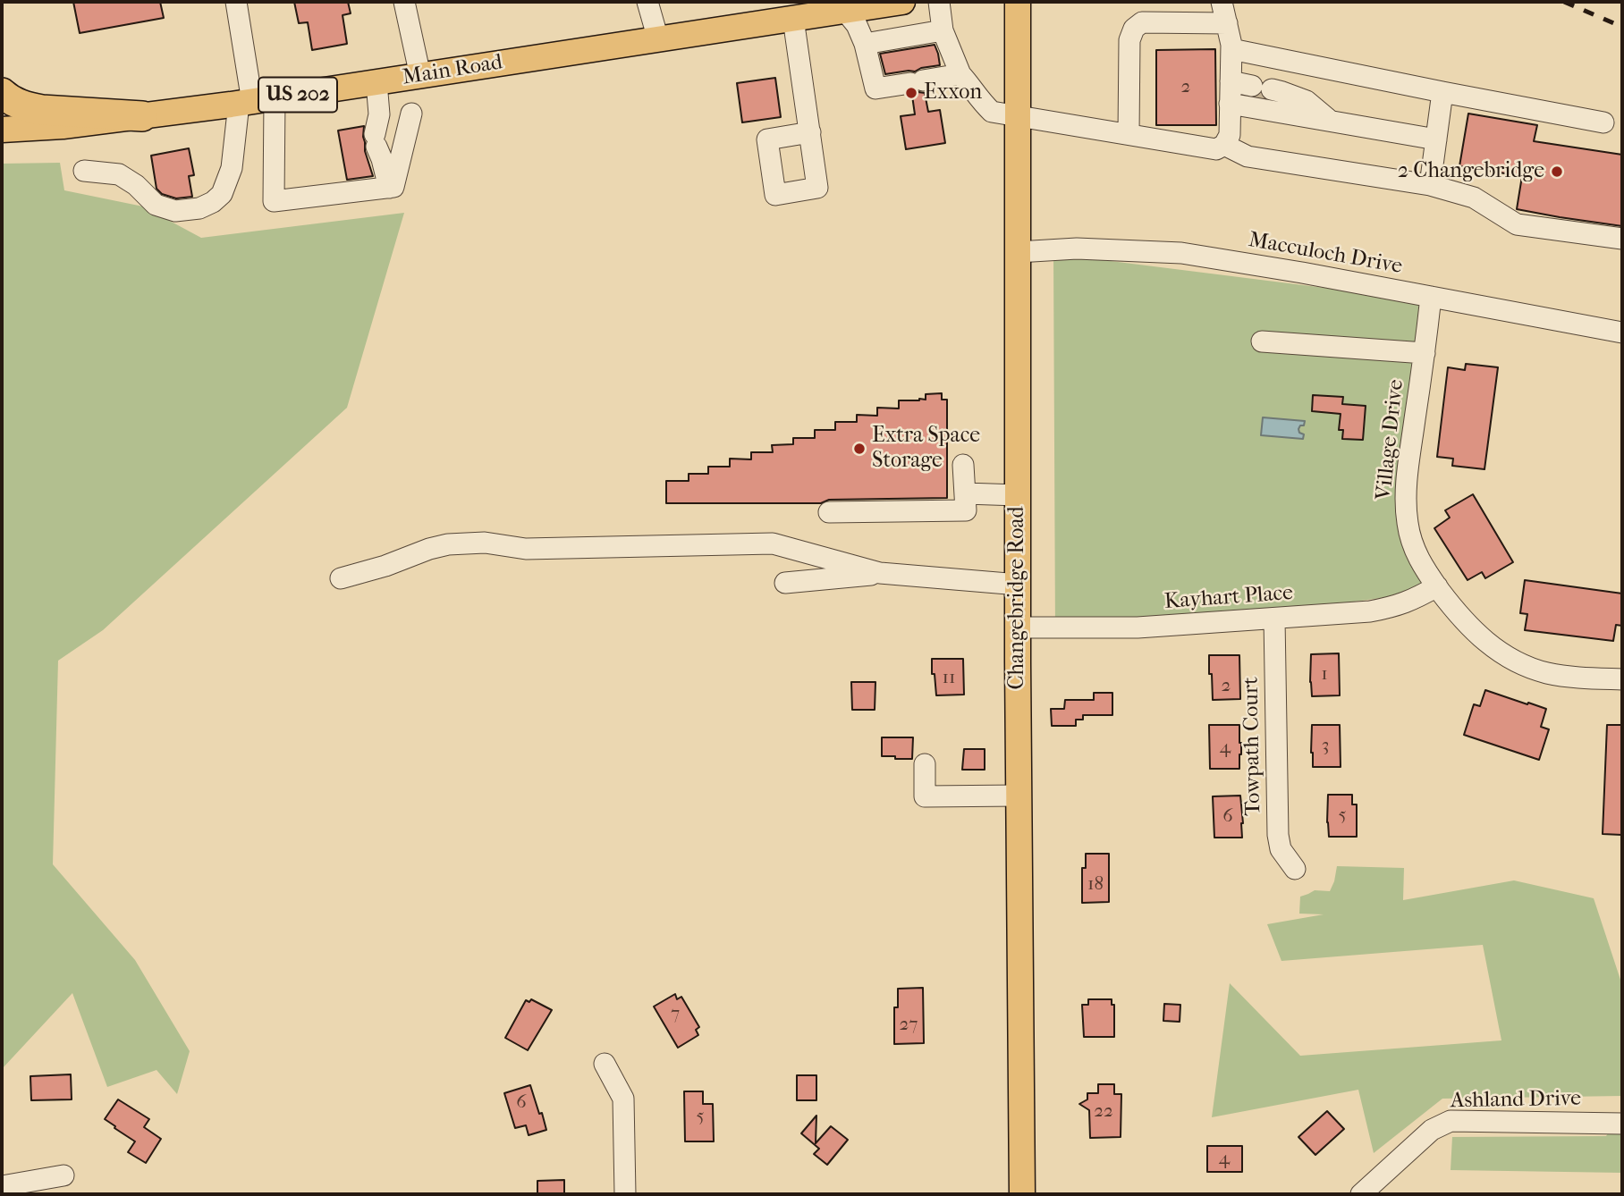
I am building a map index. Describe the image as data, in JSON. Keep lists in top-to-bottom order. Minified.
{"streets":{"main road":["Main Road","US 202","Changebridge Road"],"street":["Macculoch Drive","Village Drive","Kayhart Place","Towpath Court","Ashland Drive"]},"crossings":[["Macculoch Drive","Village Drive"],["Macculoch Drive","Changebridge Road"],["Village Drive","Kayhart Place"],["Changebridge Road","Kayhart Place"],["Kayhart Place","Towpath Court"]],"places":["Exxon","2 Changebridge","Extra Space Storage"],"house_numbers":["2","1","11","2","3","4","5","6","18","7","27","6","22","5","4"]}
